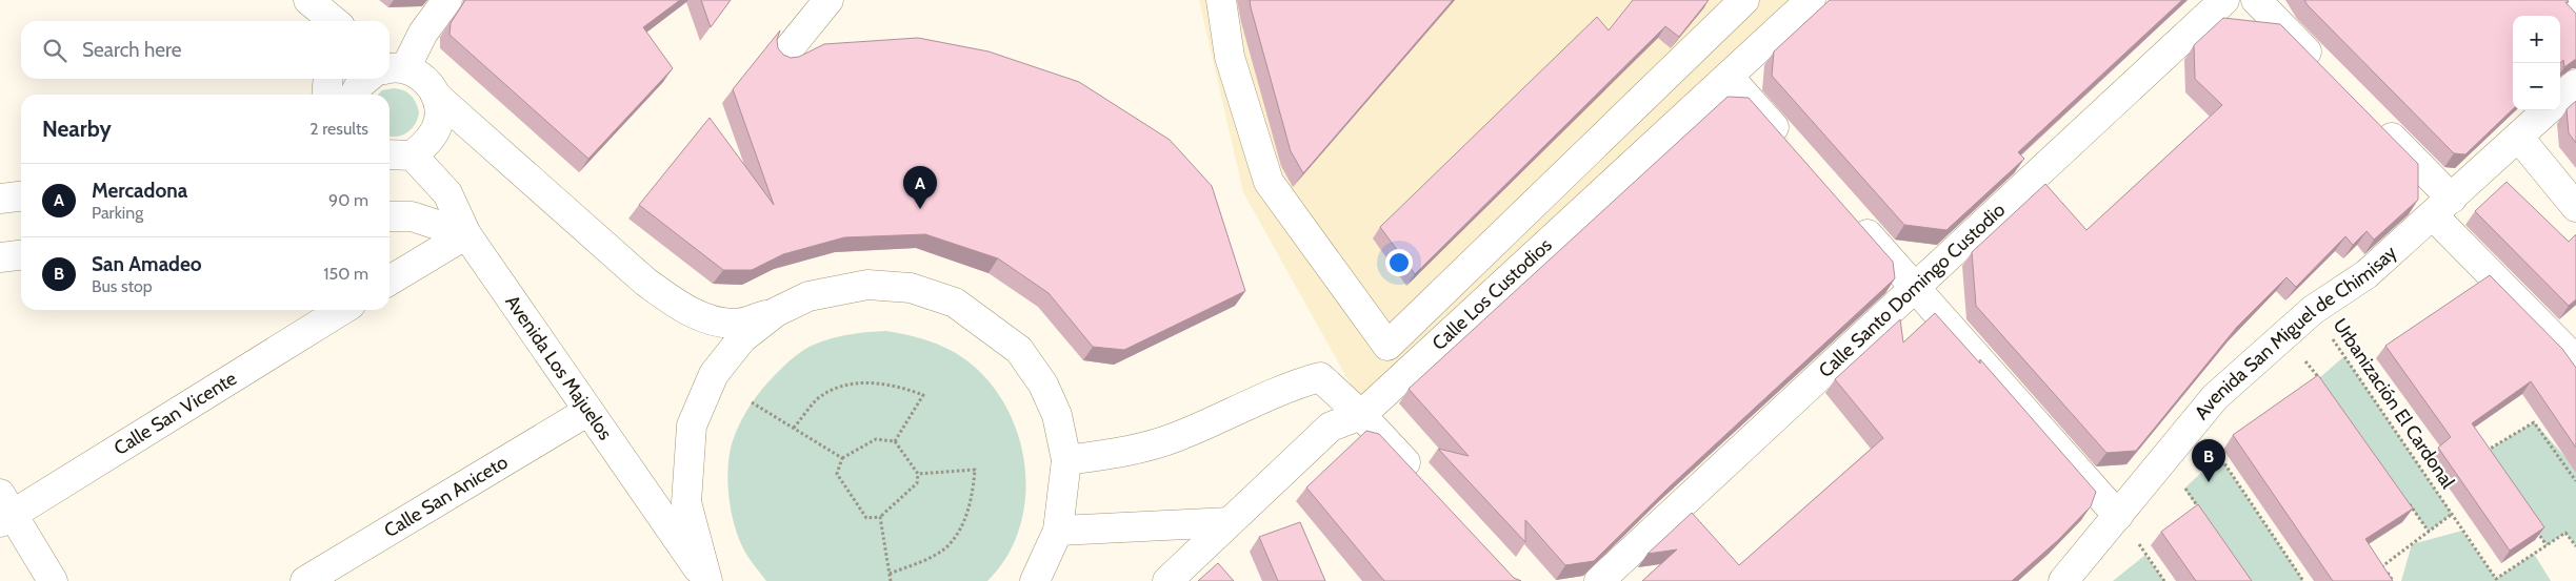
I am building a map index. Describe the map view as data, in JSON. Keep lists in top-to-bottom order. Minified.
{"streets":{"street":["Calle Santo Domingo Custodio","Calle Los Custodios","Avenida San Miguel de Chimisay","Avenida Los Majuelos","Calle San Vicente","Calle San Aniceto"],"path":["Urbanización El Cardonal"]},"crossings":[["Avenida San Miguel de Chimisay","Urbanización El Cardonal"],["Avenida Los Majuelos","Calle San Aniceto"]],"page":{"map_buttons":["+","−"],"search":"Search here","heading":["Nearby","2 results"],"list":[{"mark":"A","name":"Mercadona","note":"Parking","value":"90 m"},{"mark":"B","name":"San Amadeo","note":"Bus stop","value":"150 m"}],"pins":["A","B"]}}
